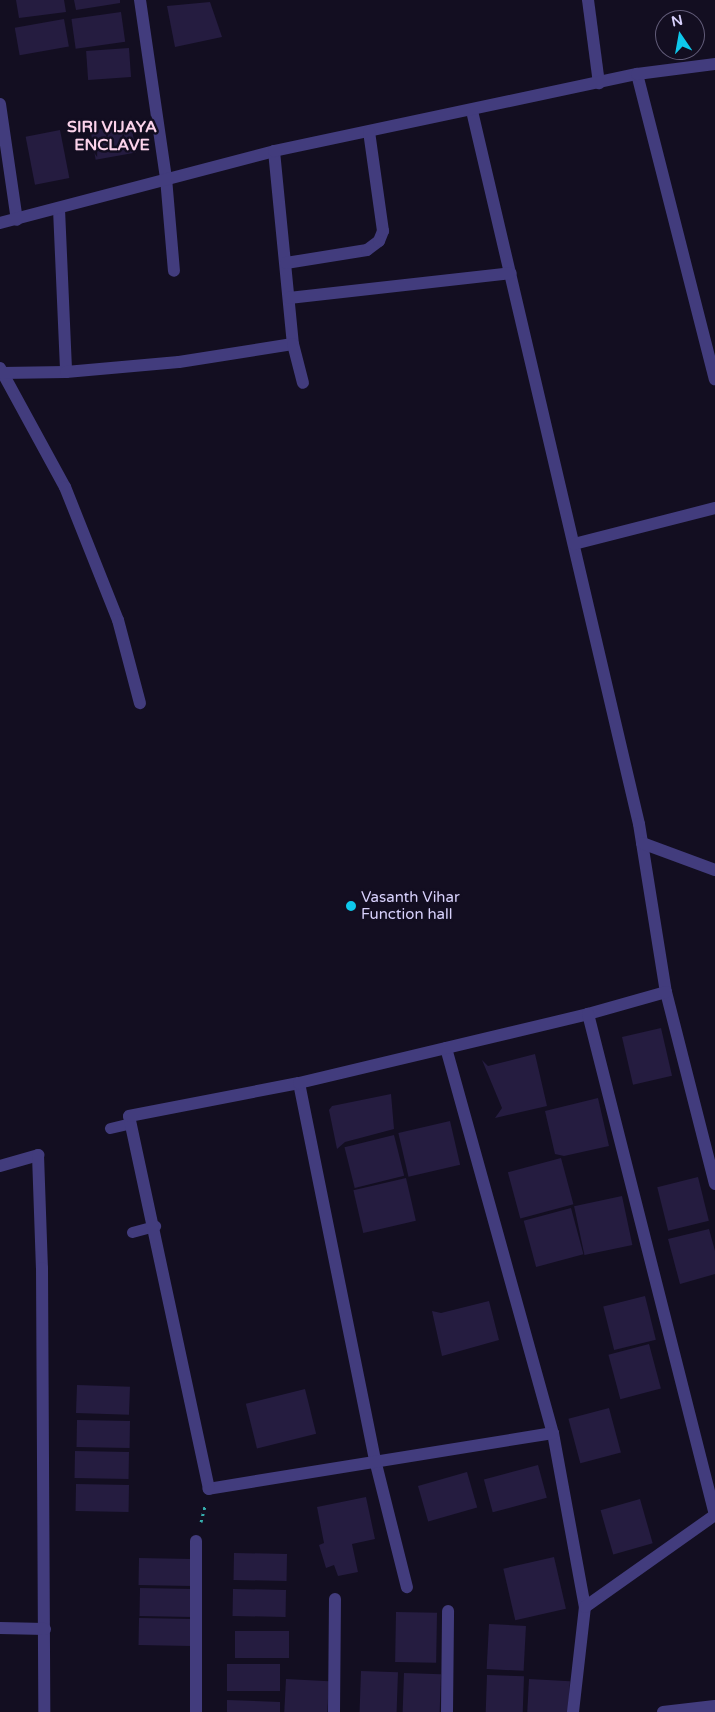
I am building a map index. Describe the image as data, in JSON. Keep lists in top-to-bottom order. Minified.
{"districts":["SIRI VIJAYA ENCLAVE"],"places":["Vasanth Vihar Function hall"],"north":"top"}
